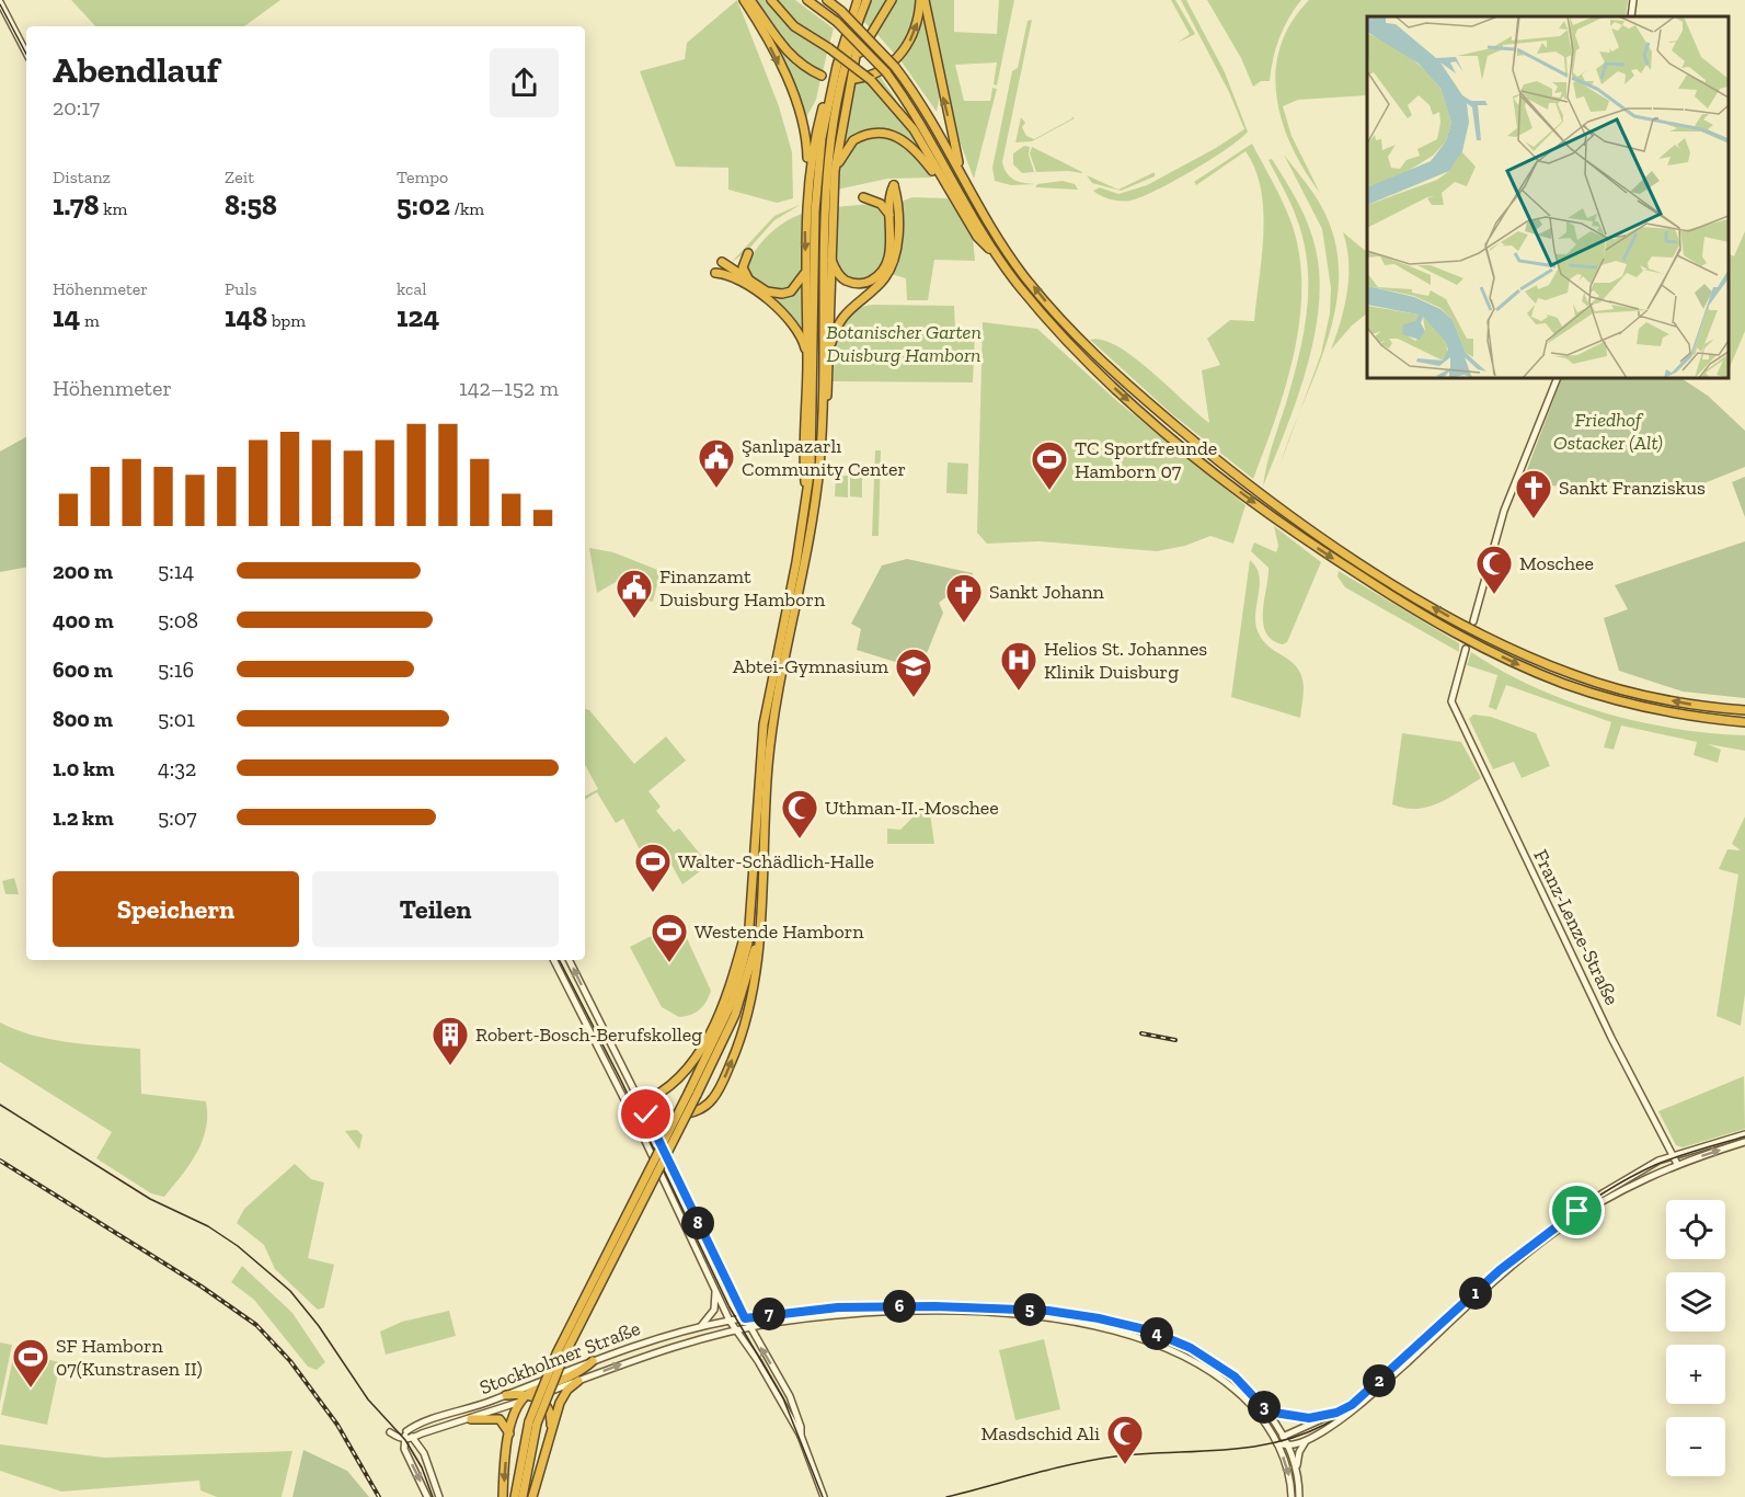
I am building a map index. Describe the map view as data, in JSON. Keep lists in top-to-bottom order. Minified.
{"streets":{"main road":["Franz-Lenze-Straße","Stockholmer Straße"]},"parks":["Botanischer Garten Duisburg Hamborn","Friedhof Ostacker (Alt)"],"places":{"public building":["Şanlıpazarlı Community Center","Finanzamt Duisburg Hamborn"],"sports":["TC Sportfreunde Hamborn 07","Walter-Schädlich-Halle","Westende Hamborn","SF Hamborn 07(Kunstrasen II)"],"church":["Sankt Franziskus","Sankt Johann"],"mosque":["Moschee","Uthman-II.-Moschee","Masdschid Ali"],"hospital":["Helios St. Johannes Klinik Duisburg"],"school or university":["Abtei-Gymnasium"],"building":["Robert-Bosch-Berufskolleg"]},"page":{"heading":["Abendlauf","20:17"],"stats":[["Distanz","1.78 km"],["Zeit","8:58"],["Tempo","5:02 /km"],["Höhenmeter","14 m"],["Puls","148 bpm"],["kcal","124"]],"chart":["Höhenmeter","142–152 m"],"list":[{"name":"200 m","note":"5:14"},{"name":"400 m","note":"5:08"},{"name":"600 m","note":"5:16"},{"name":"800 m","note":"5:01"},{"name":"1.0 km","note":"4:32"},{"name":"1.2 km","note":"5:07"}],"buttons":["Speichern","Teilen"],"map_buttons":["+","−"],"pins":["8","1","6","5","7","4","2","3"]}}
